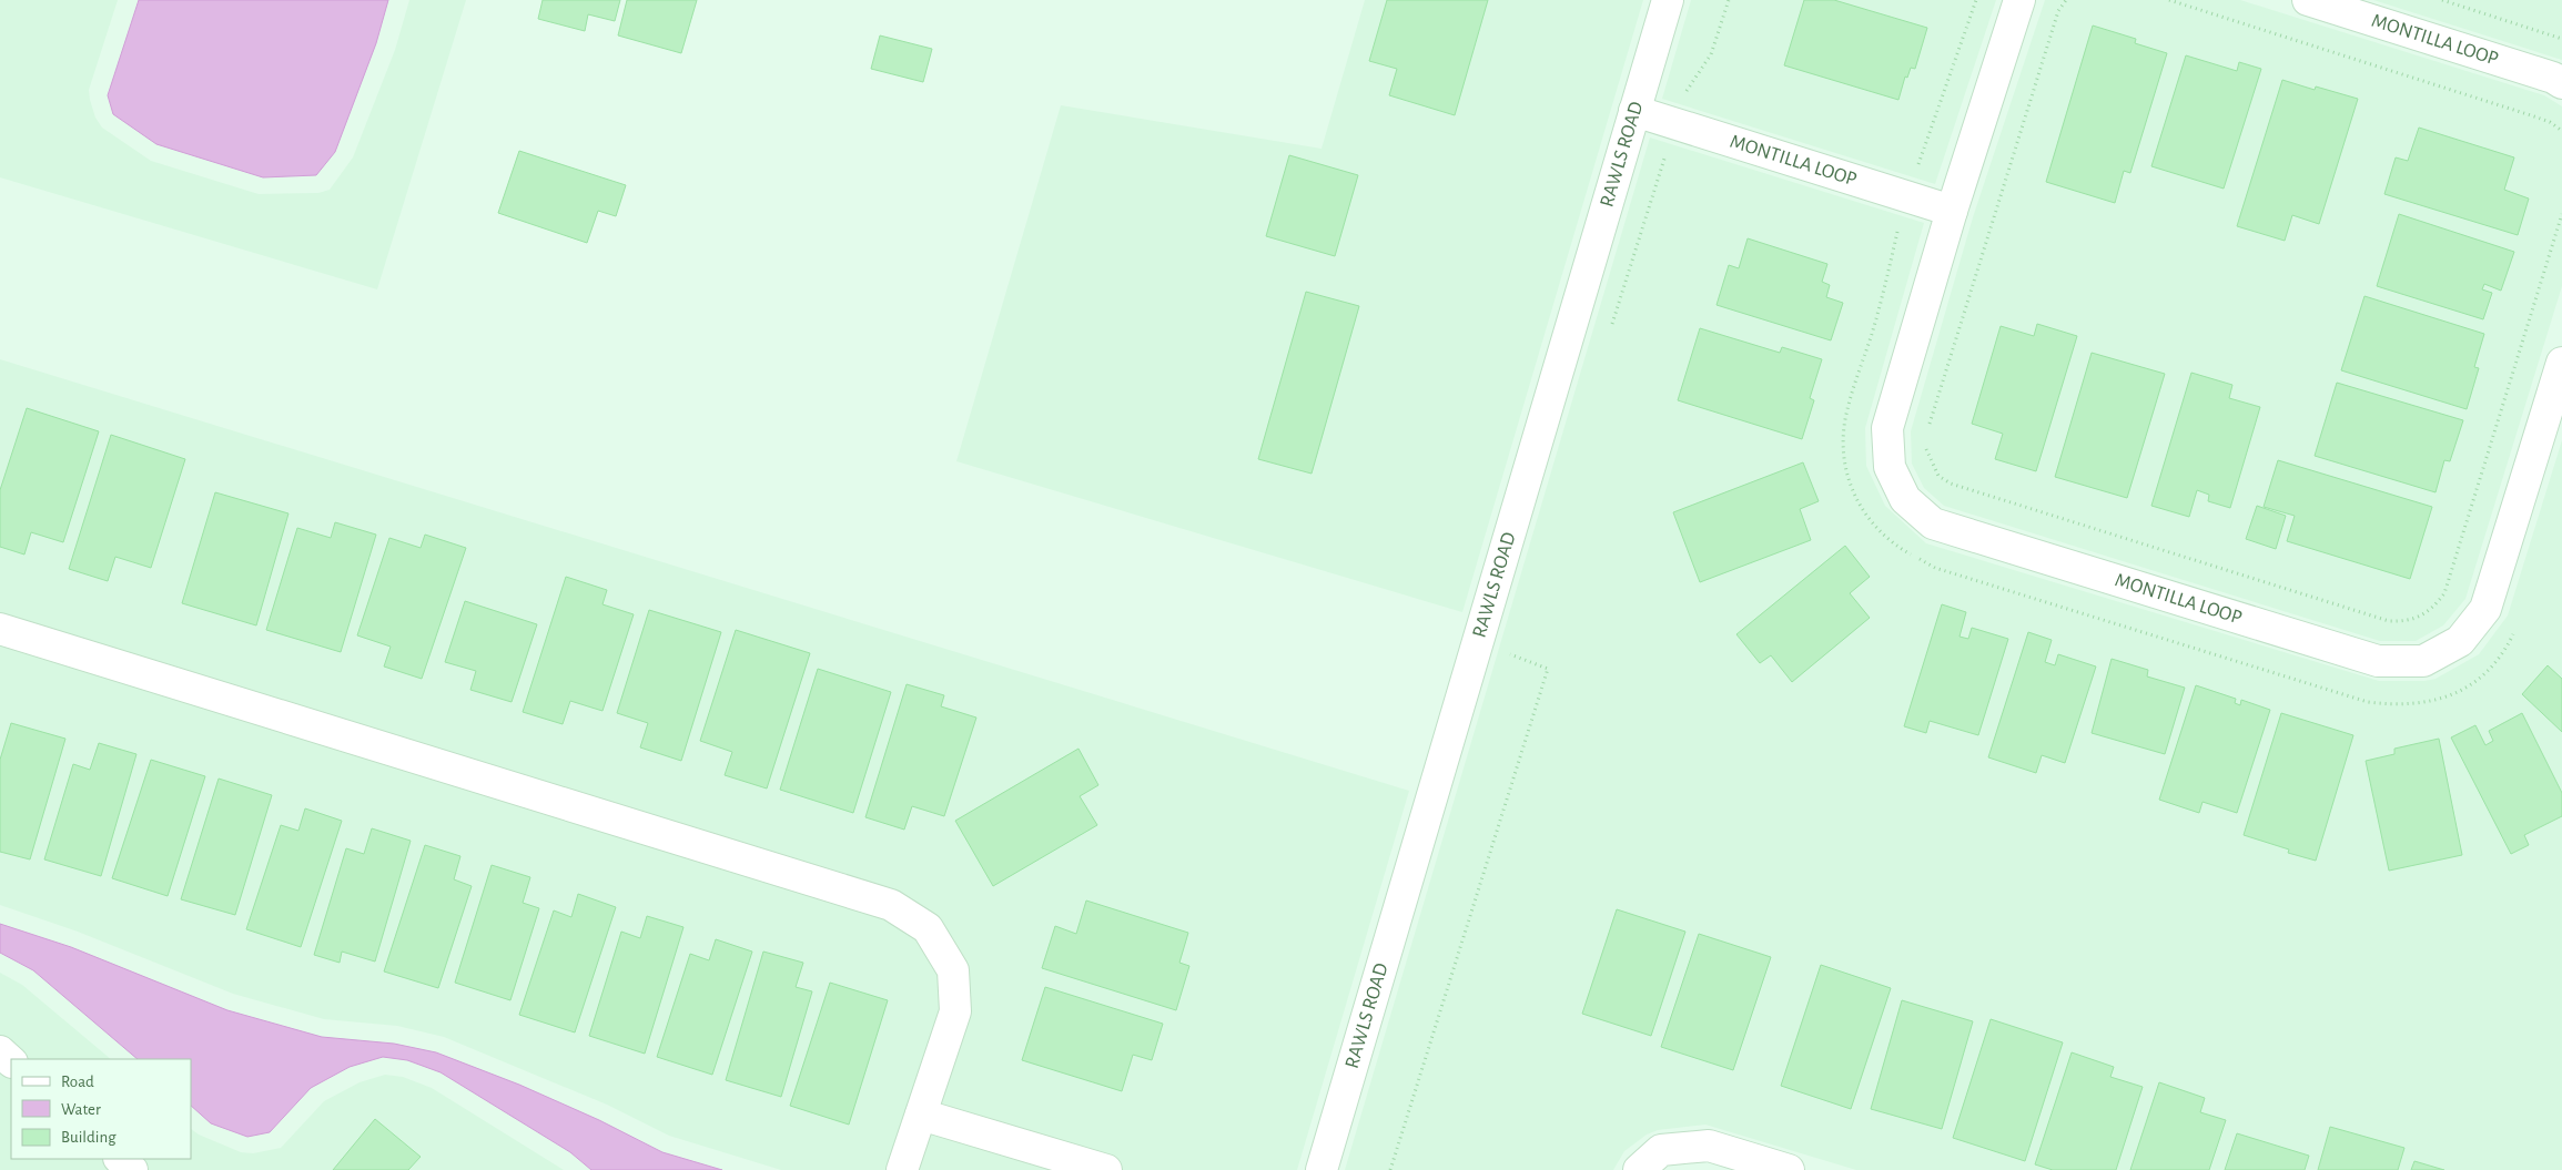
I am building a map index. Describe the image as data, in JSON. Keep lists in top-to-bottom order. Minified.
{"streets":{"street":["MONTILLA LOOP","RAWLS ROAD"]},"crossings":[["MONTILLA LOOP","RAWLS ROAD"]],"legend":["Road","Water","Building"]}
